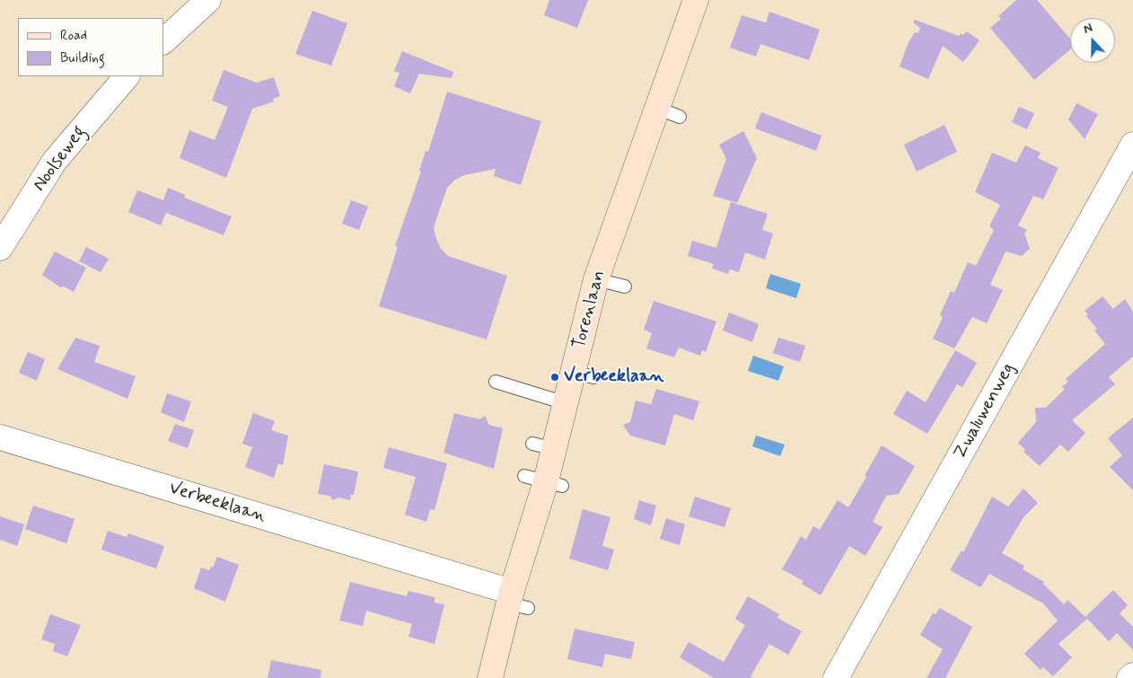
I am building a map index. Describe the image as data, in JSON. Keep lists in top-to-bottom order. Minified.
{"streets":{"main road":["Torenlaan"],"street":["Noolseweg","Zwaluwenweg","Verbeeklaan"]},"crossings":[["Torenlaan","Verbeeklaan"]],"places":["Verbeeklaan"],"legend":["Road","Building"],"north":"top"}
